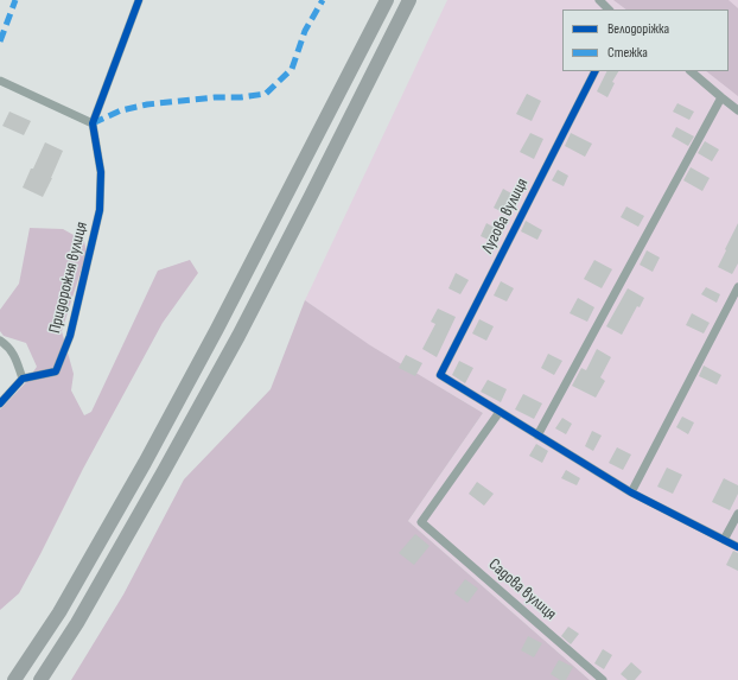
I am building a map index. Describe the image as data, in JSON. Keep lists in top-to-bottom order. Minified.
{"streets":{"street":["Лугова вулиця","Придорожня вулиця","Садова вулиця"]},"crossings":[["Лугова вулиця","Садова вулиця"]],"legend":["Велодоріжка","Стежка"]}
